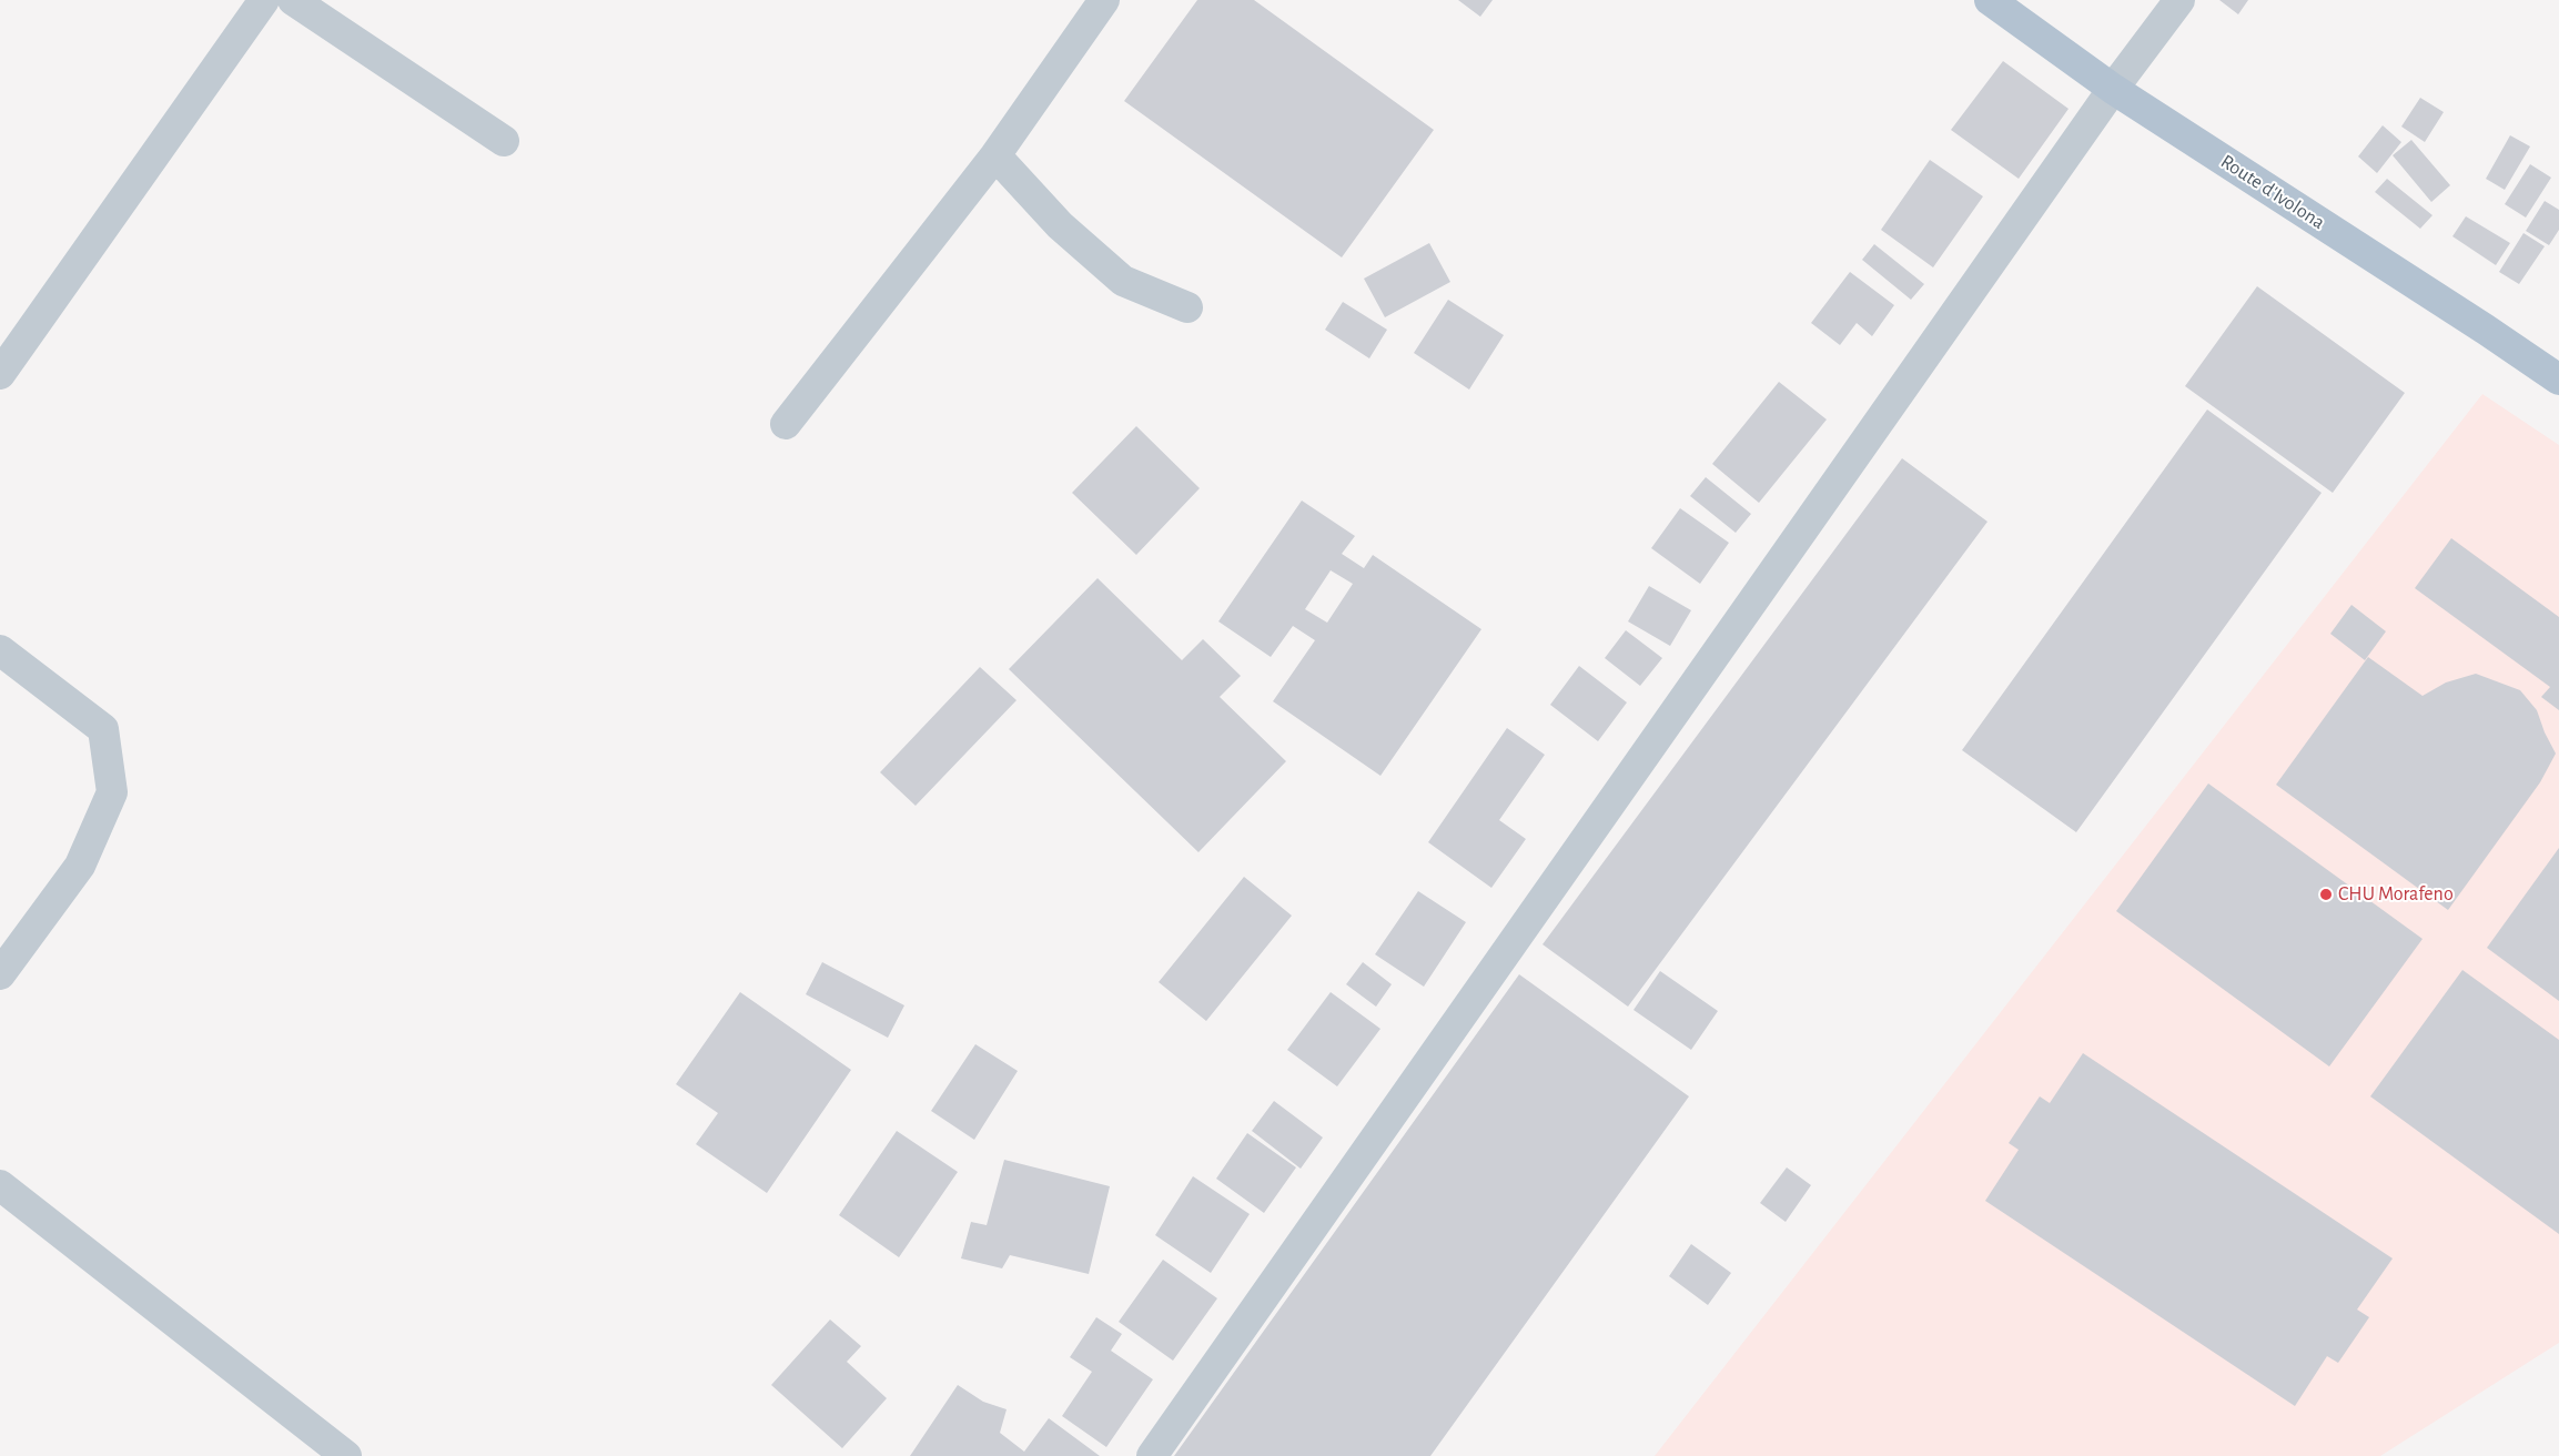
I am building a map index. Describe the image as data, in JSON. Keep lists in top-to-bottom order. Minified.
{"streets":{"main road":["Route d'Ivolona"]},"places":["CHU Morafeno"]}
